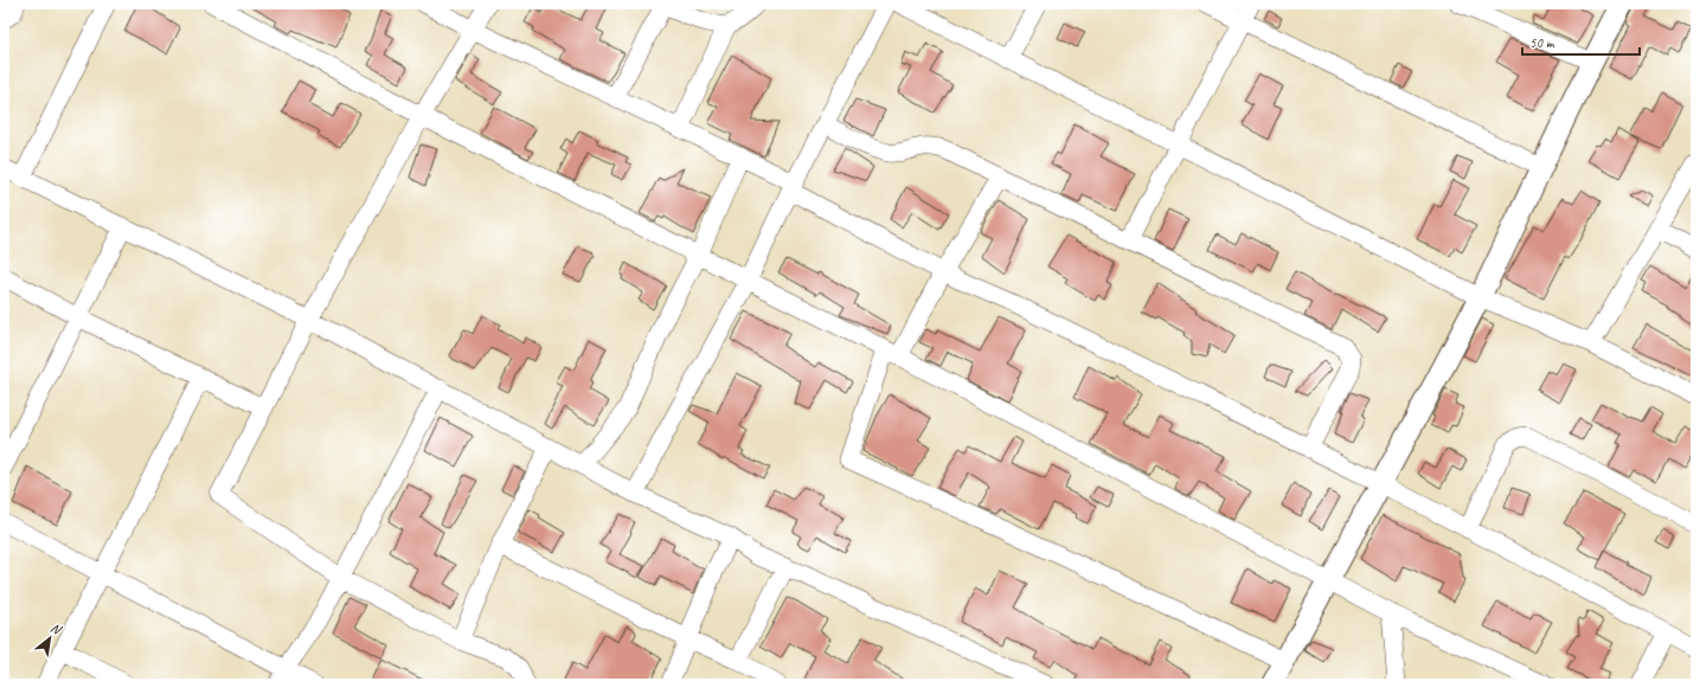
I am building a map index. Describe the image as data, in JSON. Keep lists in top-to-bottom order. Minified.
{"scale_bar":"50 m","north":"top right"}
